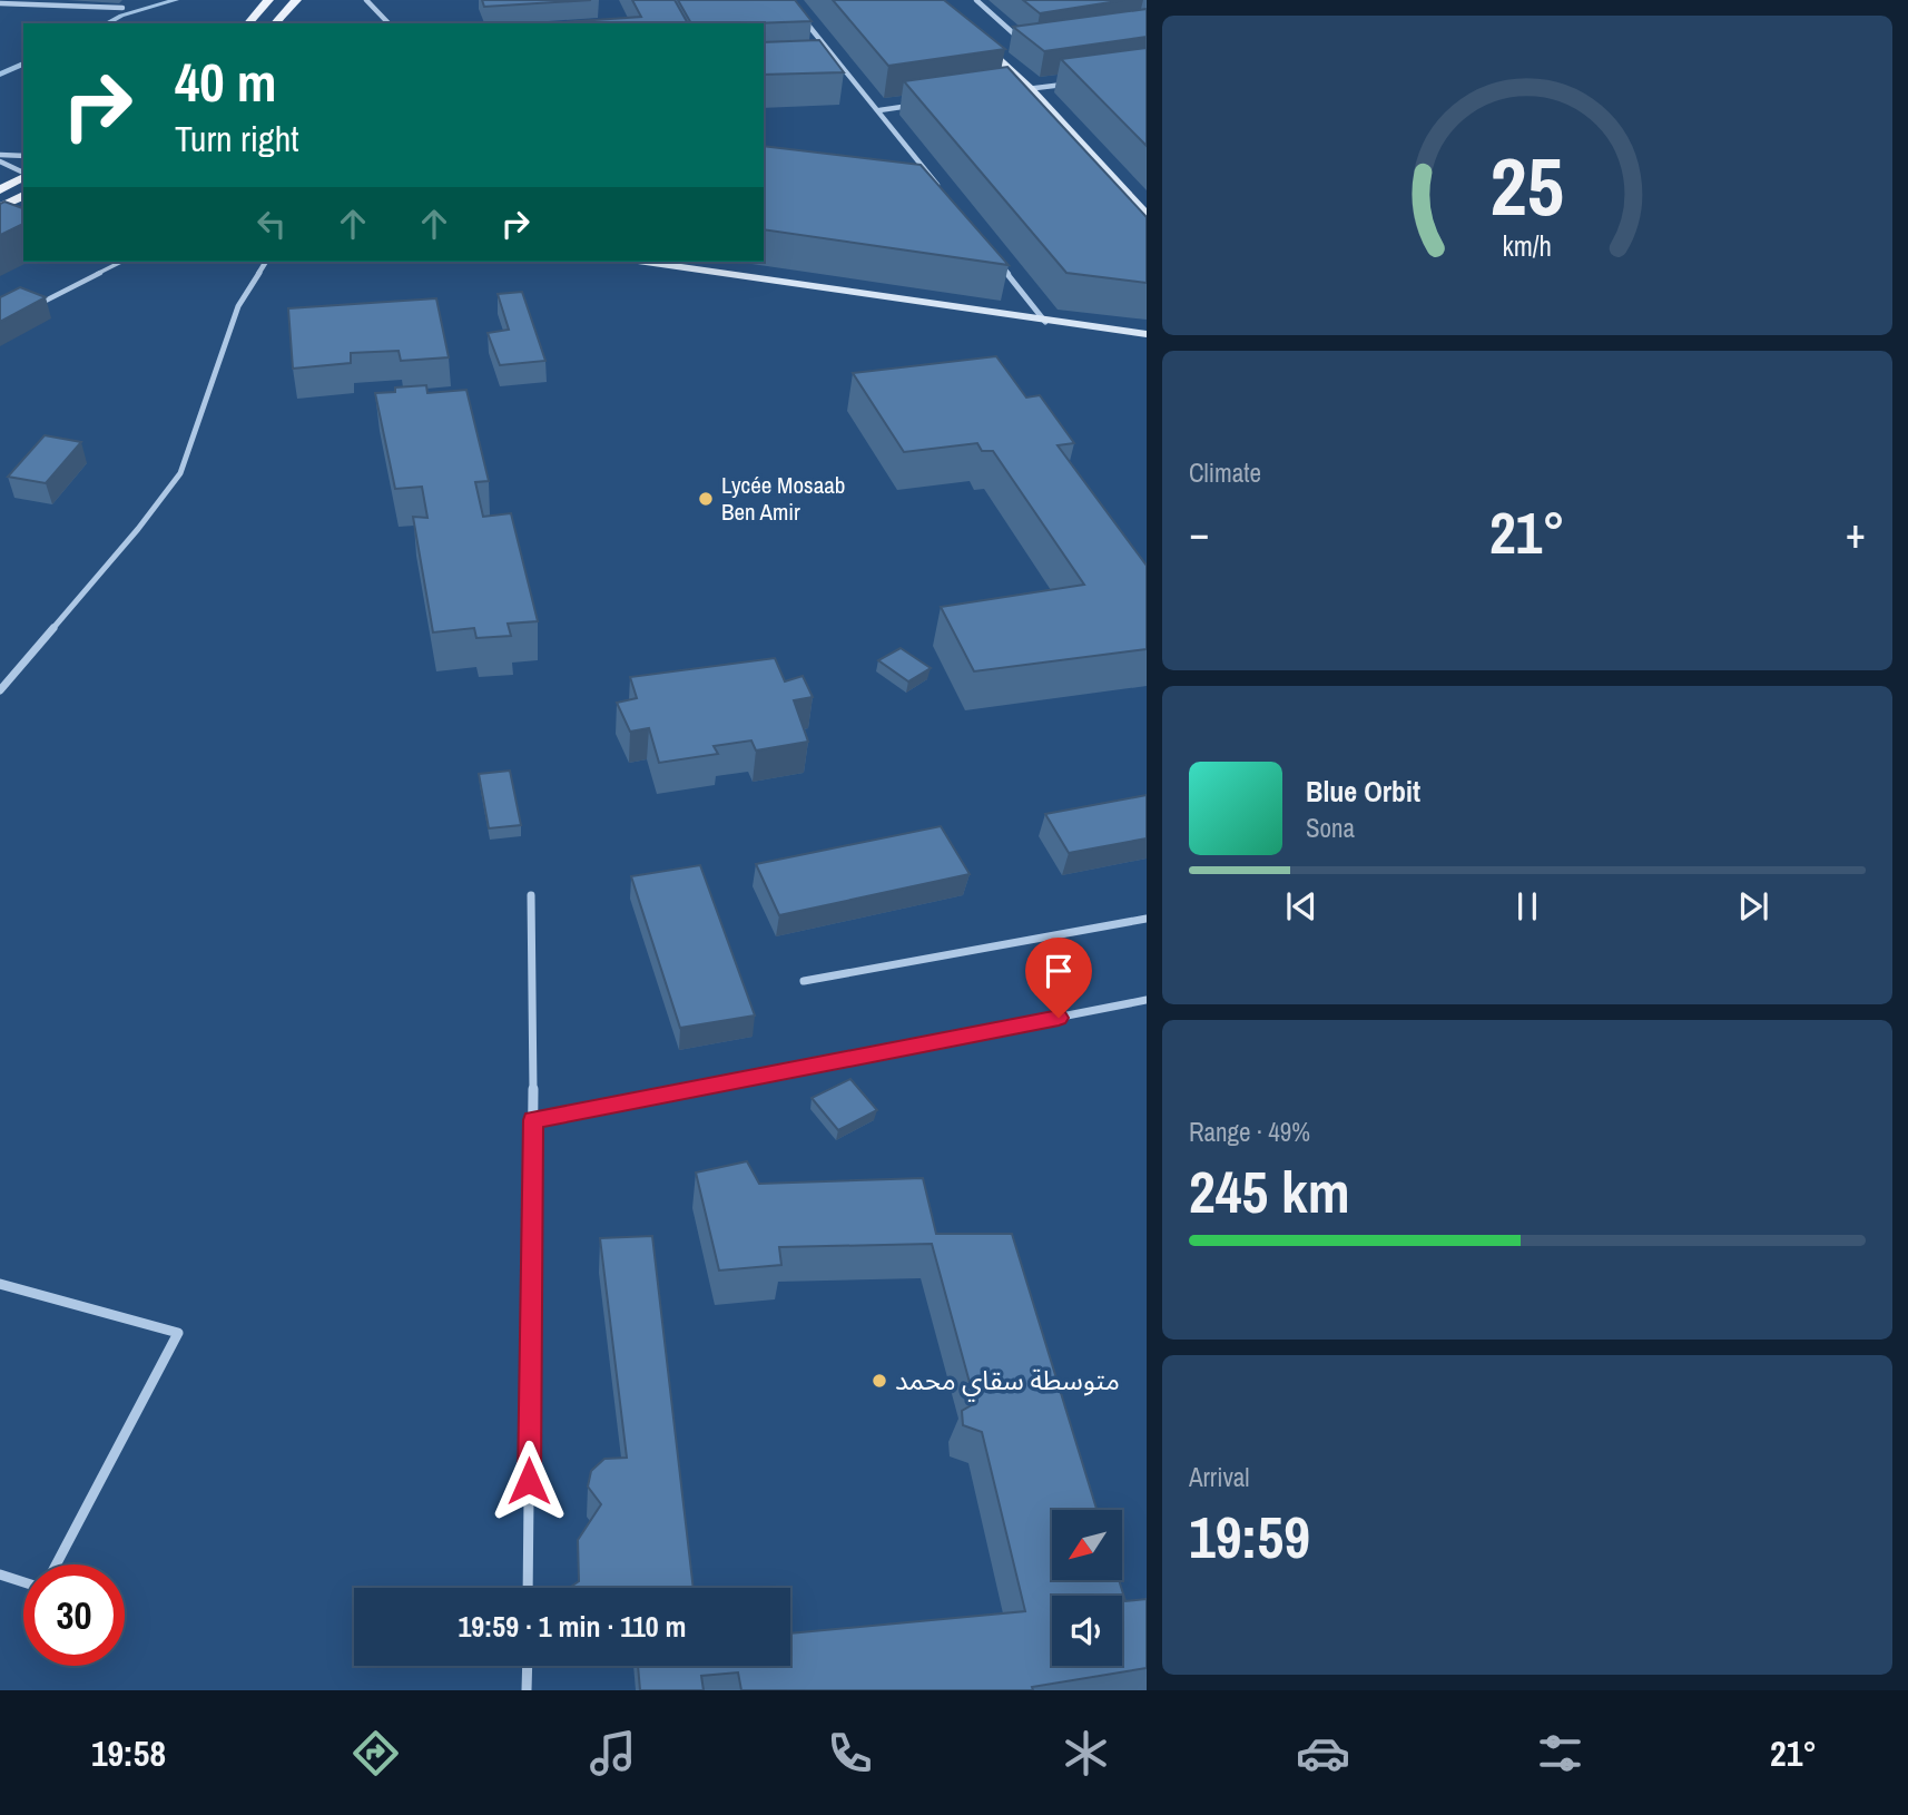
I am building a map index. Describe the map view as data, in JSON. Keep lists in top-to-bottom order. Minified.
{"places":["Lycée Mosaab Ben Amir","متوسطة سقاي محمد"],"north":"bottom left","page":{"turn":["40 m","Turn right"],"tile":["Climate",["Range · 49%","245 km"],["Arrival","19:59"]],"heat":["−","21°","+"],"song":["Blue Orbit","Sona"],"limit":"30","trip":"19:59 · 1 min · 110 m","tabs":["19:58","21°"],"gauge":["25","km/h"]}}
